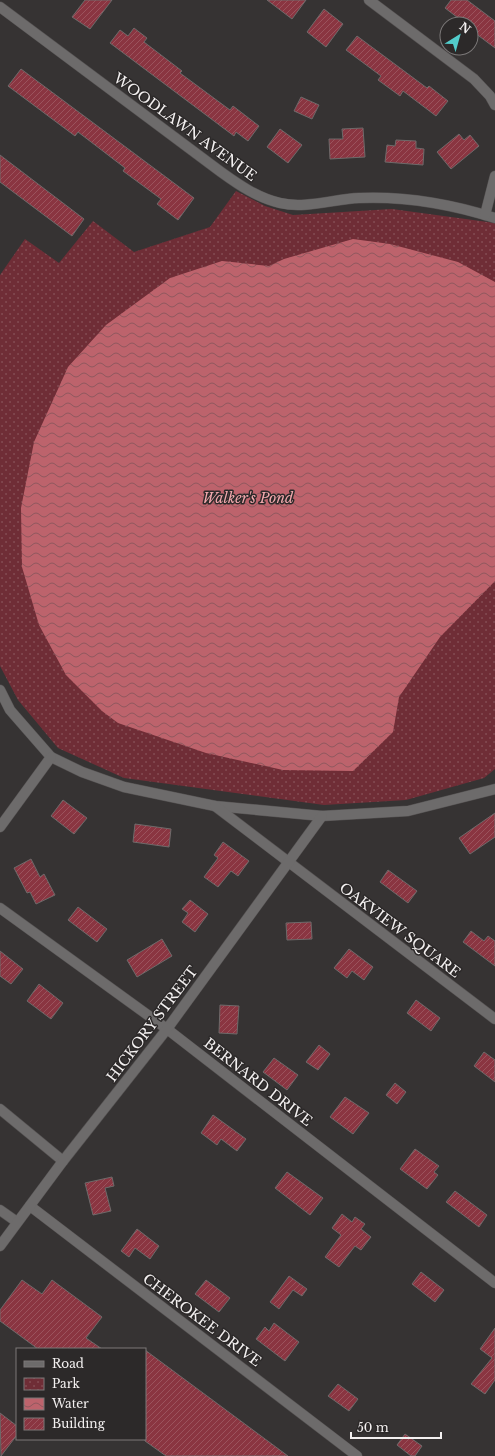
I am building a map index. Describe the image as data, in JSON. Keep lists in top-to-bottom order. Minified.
{"streets":{"street":["WOODLAWN AVENUE","OAKVIEW SQUARE","HICKORY STREET","BERNARD DRIVE","CHEROKEE DRIVE"]},"crossings":[["OAKVIEW SQUARE","HICKORY STREET"],["HICKORY STREET","BERNARD DRIVE"],["HICKORY STREET","CHEROKEE DRIVE"]],"parks":["Walker's Pond"],"legend":["Road","Park","Water","Building"],"scale_bar":"50 m","north":"top right"}
